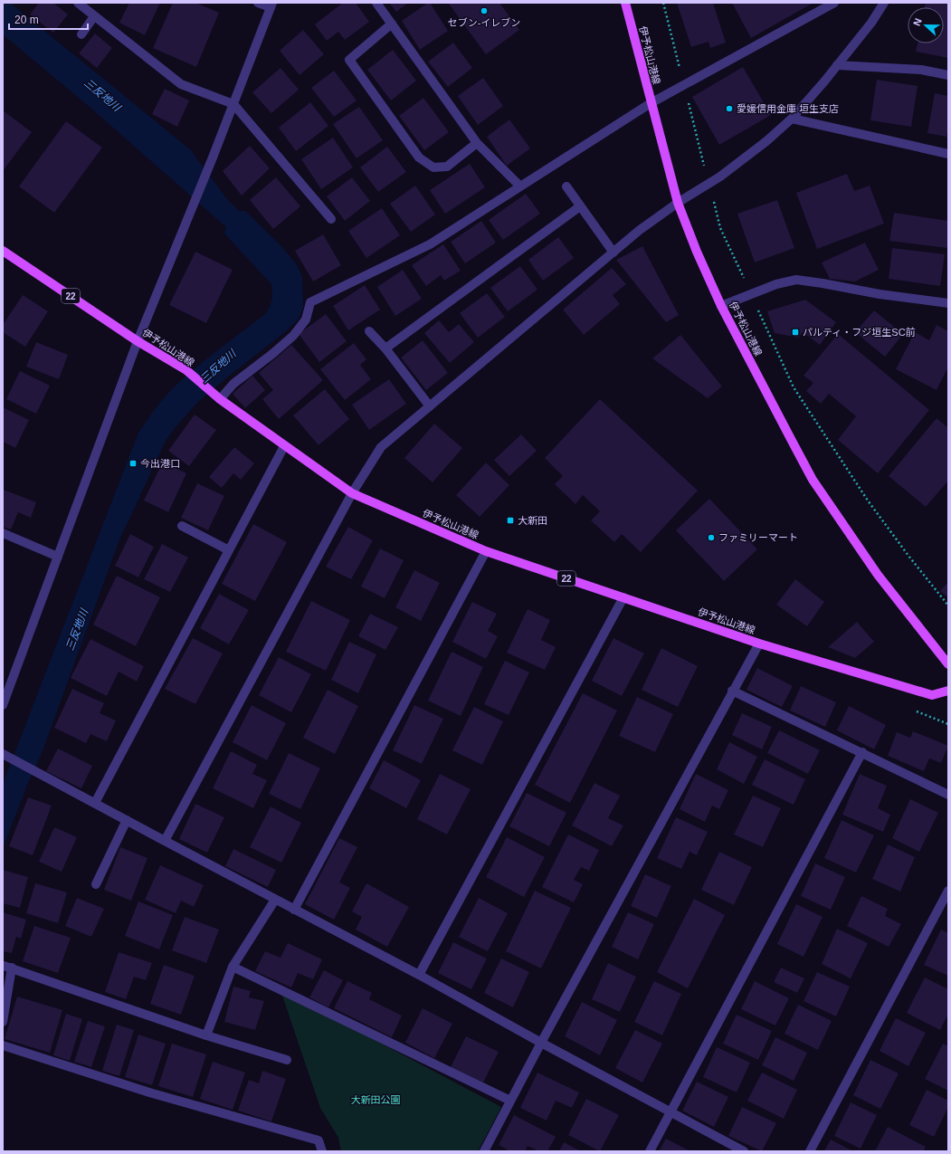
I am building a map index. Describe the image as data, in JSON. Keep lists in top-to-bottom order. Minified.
{"streets":{"main road":["伊予松山港線","22"]},"water":["三反地川"],"parks":["大新田公園"],"places":{"other":["セブン-イレブン","愛媛信用金庫 垣生支店","ファミリーマート"],"transit":["パルティ・フジ垣生SC前","今出港口","大新田"]},"scale_bar":"20 m","north":"left"}
